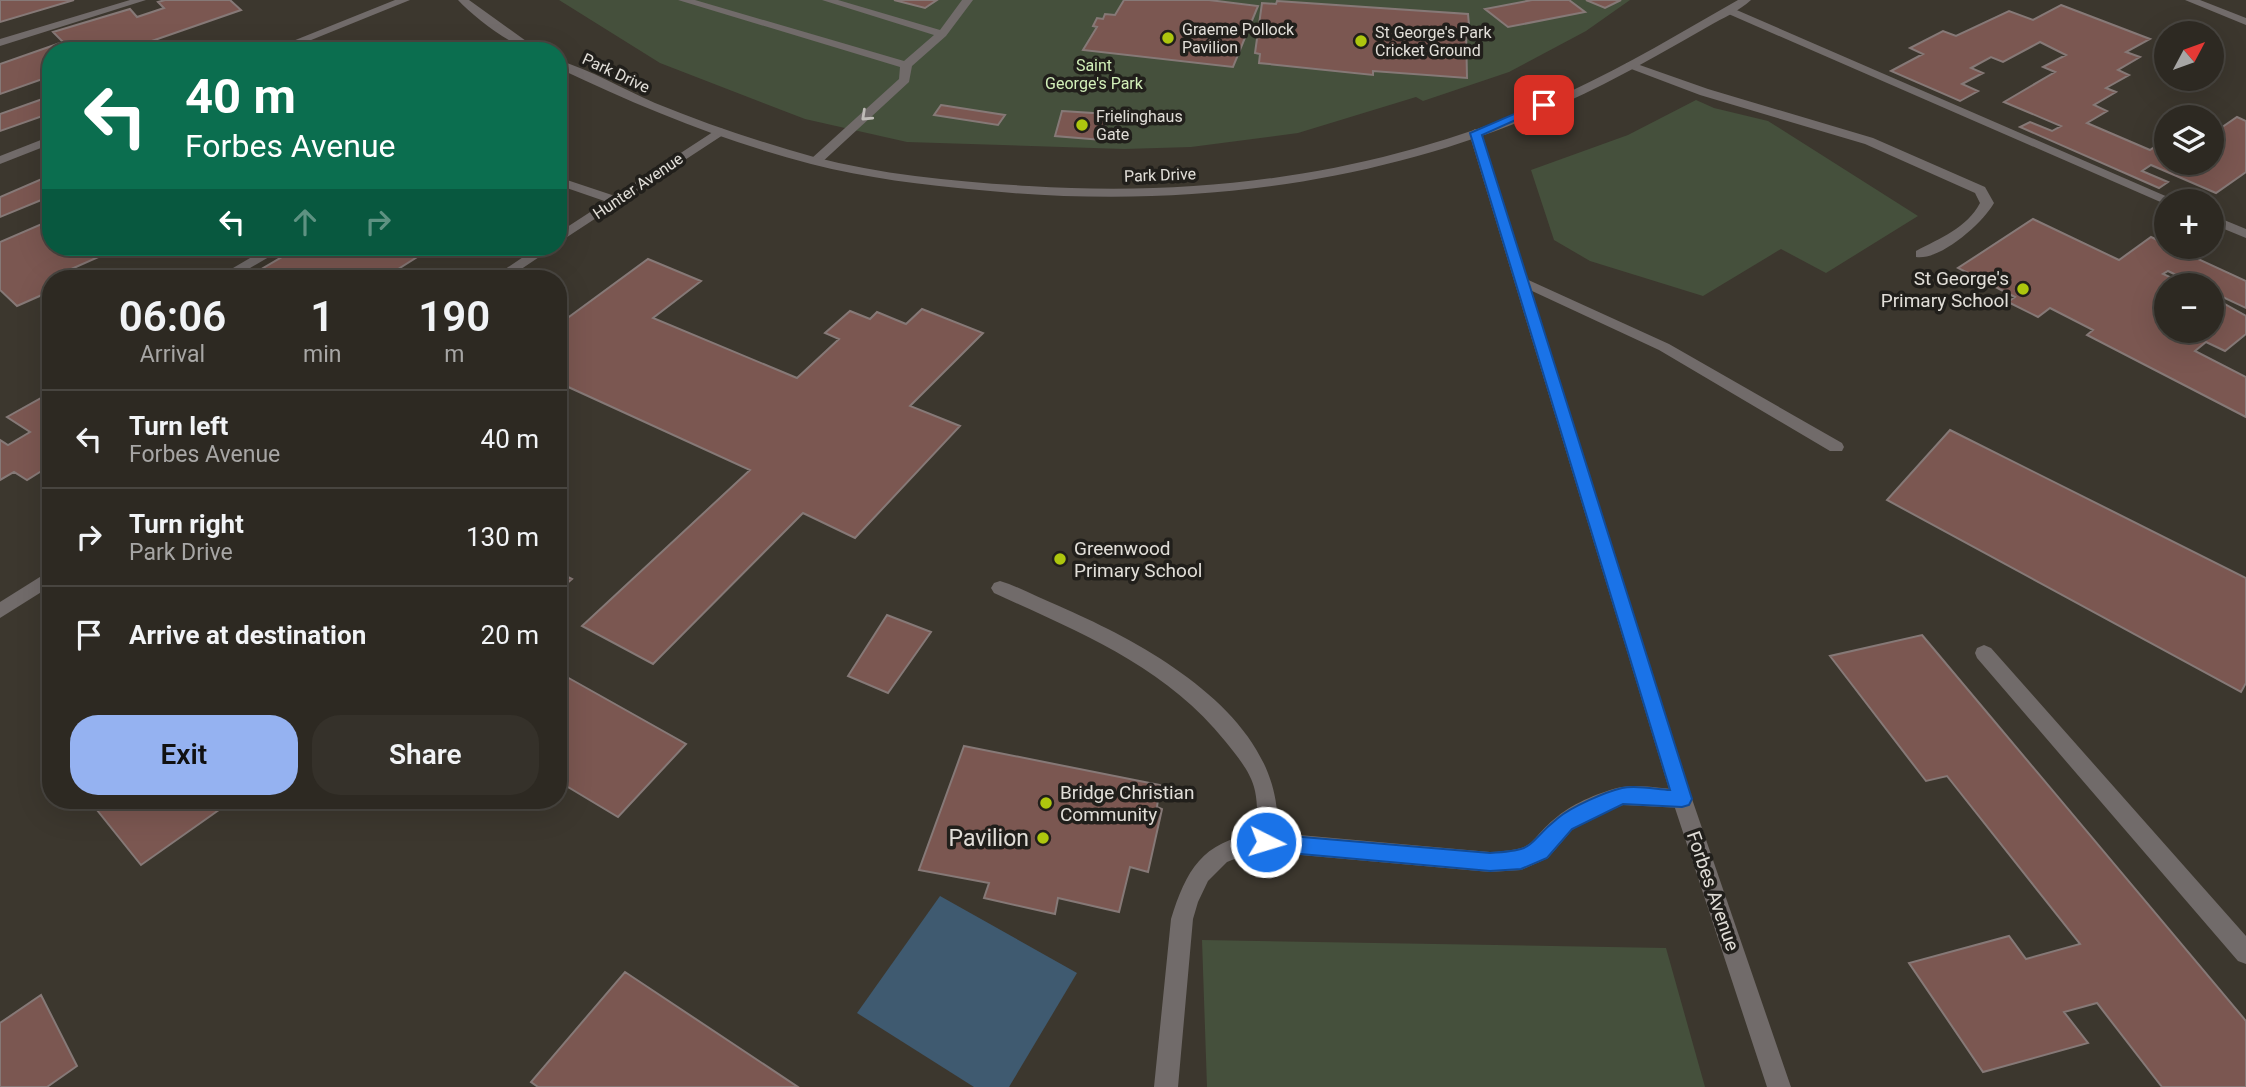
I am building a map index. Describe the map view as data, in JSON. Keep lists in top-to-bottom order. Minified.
{"streets":{"street":["Park Drive","Hunter Avenue","Forbes Avenue"]},"crossings":[["Park Drive","Hunter Avenue"],["Park Drive","Forbes Avenue"]],"parks":["Saint George's Park"],"places":["Graeme Pollock Pavilion","St George's Park Cricket Ground","Frielinghaus Gate","St George's Primary School","Greenwood Primary School","Bridge Christian Community","Pavilion"],"north":"top right","page":{"map_buttons":["+","−"],"turn":["40 m","Forbes Avenue"],"eta":["06:06","Arrival","1","min","190","m"],"list":[{"name":"Turn left","note":"Forbes Avenue","value":"40 m"},{"name":"Turn right","note":"Park Drive","value":"130 m"},{"name":"Arrive at destination","value":"20 m"}],"buttons":["Exit","Share"]}}
